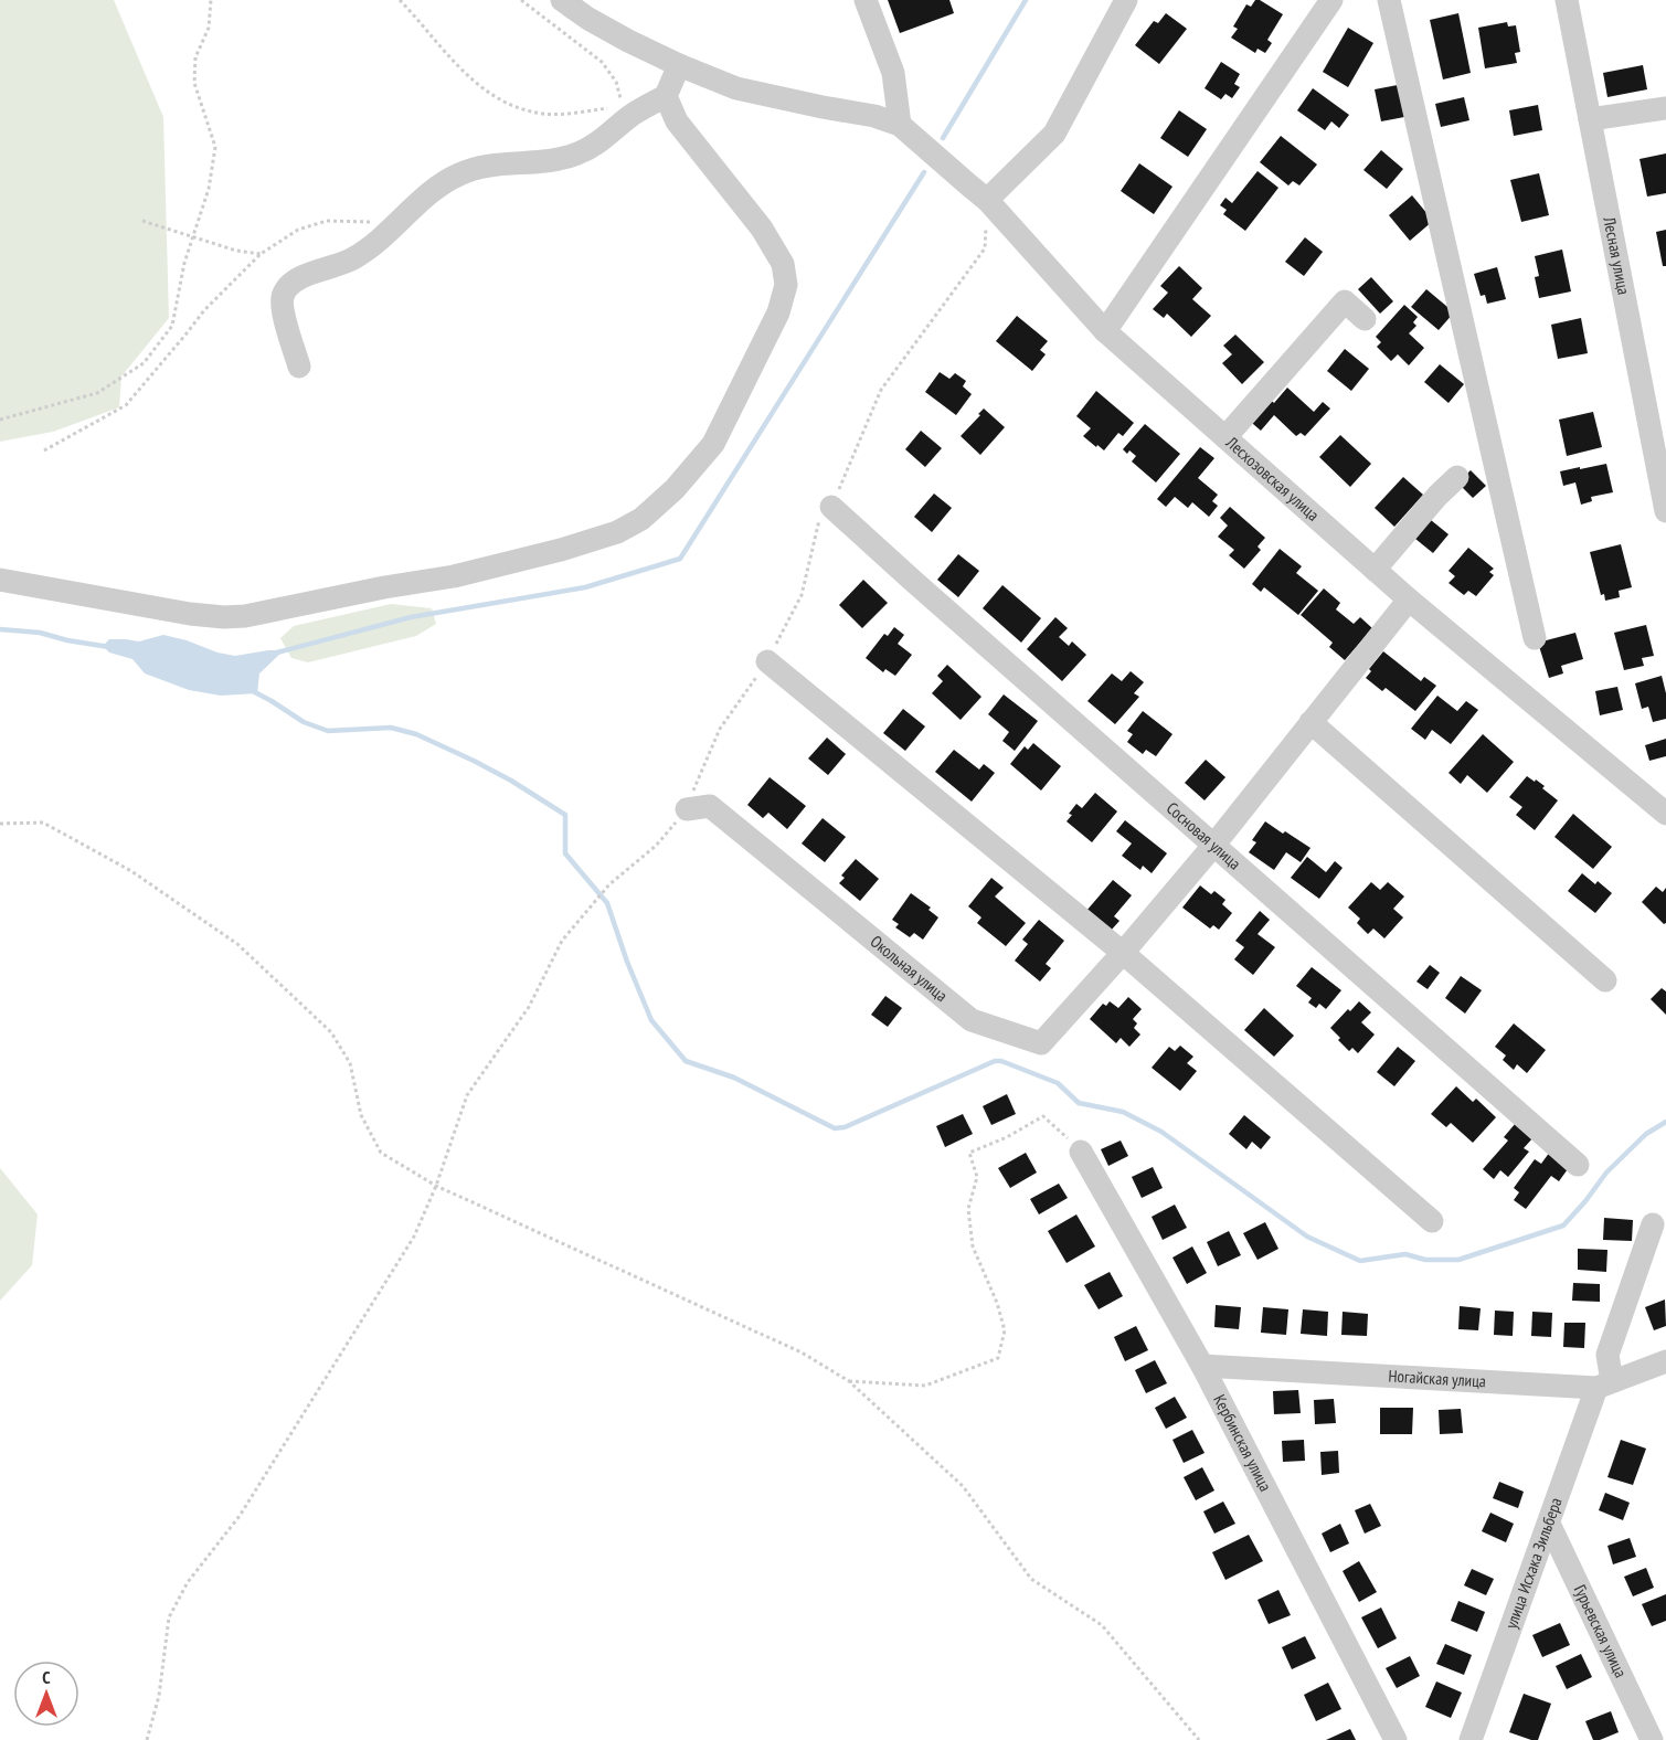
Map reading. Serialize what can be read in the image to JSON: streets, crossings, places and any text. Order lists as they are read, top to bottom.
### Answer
{
  "streets": {
    "street": [
      "Лесная улица",
      "Лесхозовская улица",
      "Сосновая улица",
      "Окольная улица",
      "Ногайская улица",
      "Кербинская улица",
      "улица Исхака Зильбера",
      "Гурьевская улица"
    ]
  },
  "crossings": [
    ["Ногайская улица", "Кербинская улица"],
    ["Ногайская улица", "улица Исхака Зильбера"],
    ["улица Исхака Зильбера", "Гурьевская улица"]
  ],
  "north": "top"
}
